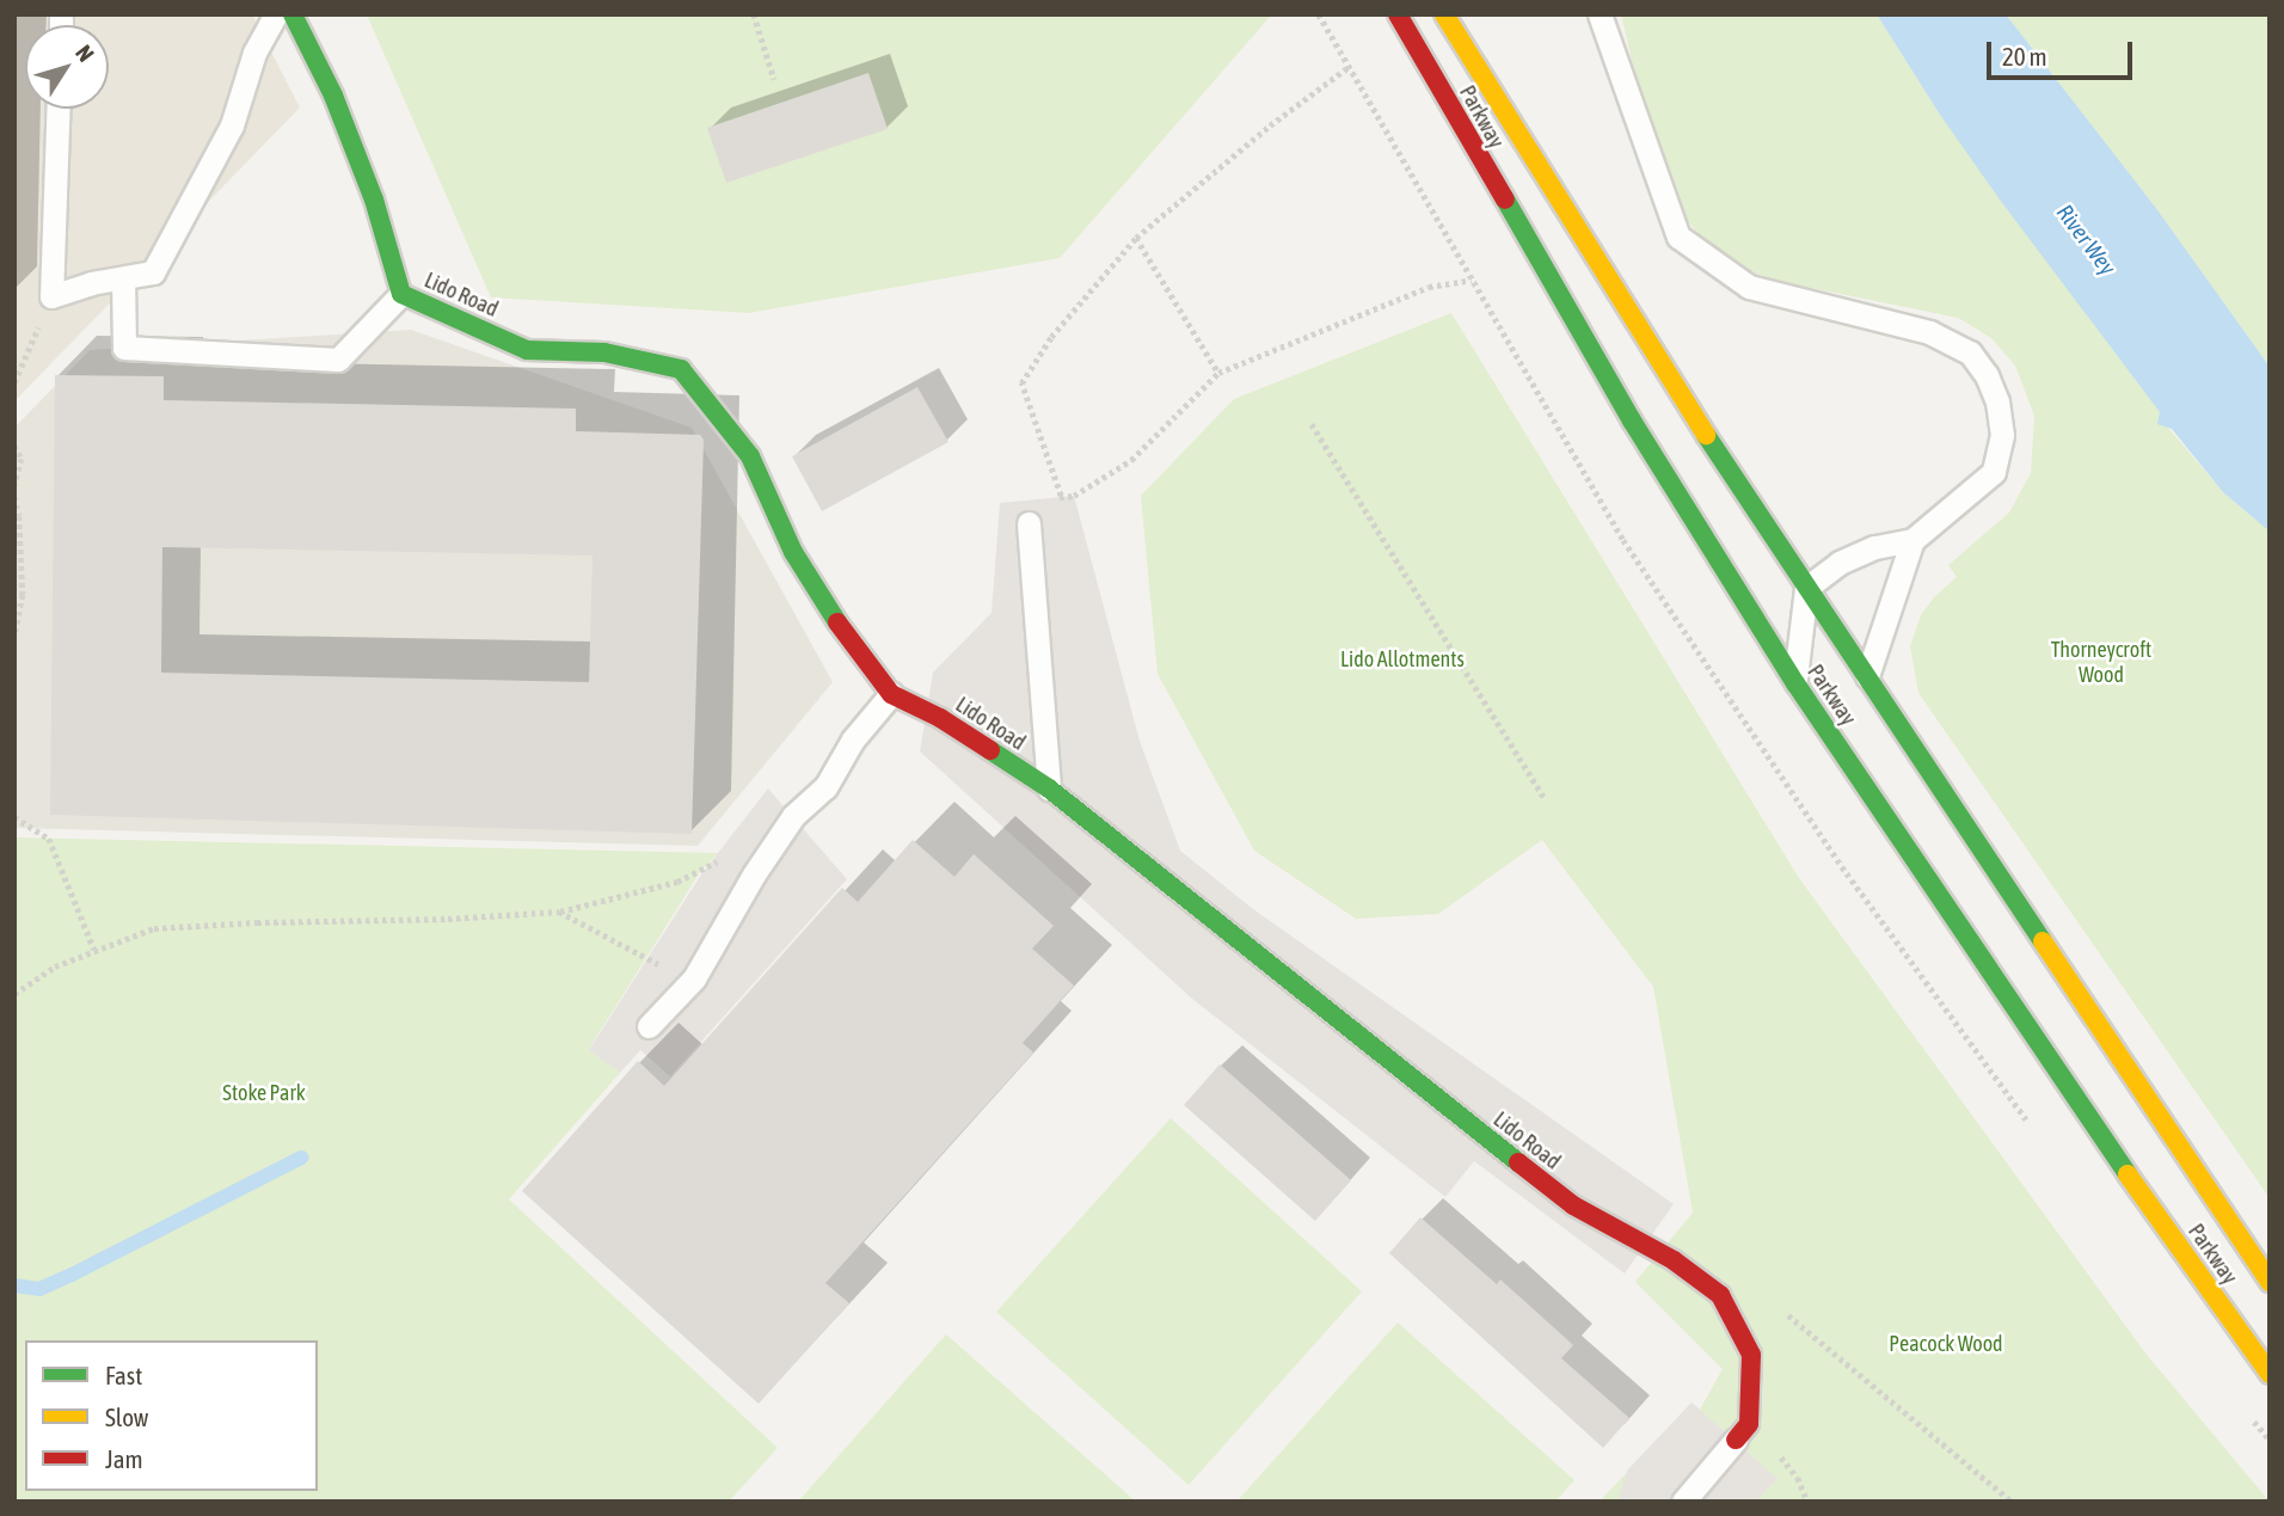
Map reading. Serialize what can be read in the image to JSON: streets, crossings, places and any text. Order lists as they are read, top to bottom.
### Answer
{
  "streets": {
    "main road": ["Parkway", "Lido Road"]
  },
  "water": ["River Wey"],
  "parks": [
    "Thorneycroft Wood",
    "Lido Allotments",
    "Stoke Park",
    "Peacock Wood"
  ],
  "legend": ["Fast", "Slow", "Jam"],
  "scale_bar": "20 m",
  "north": "top right"
}
